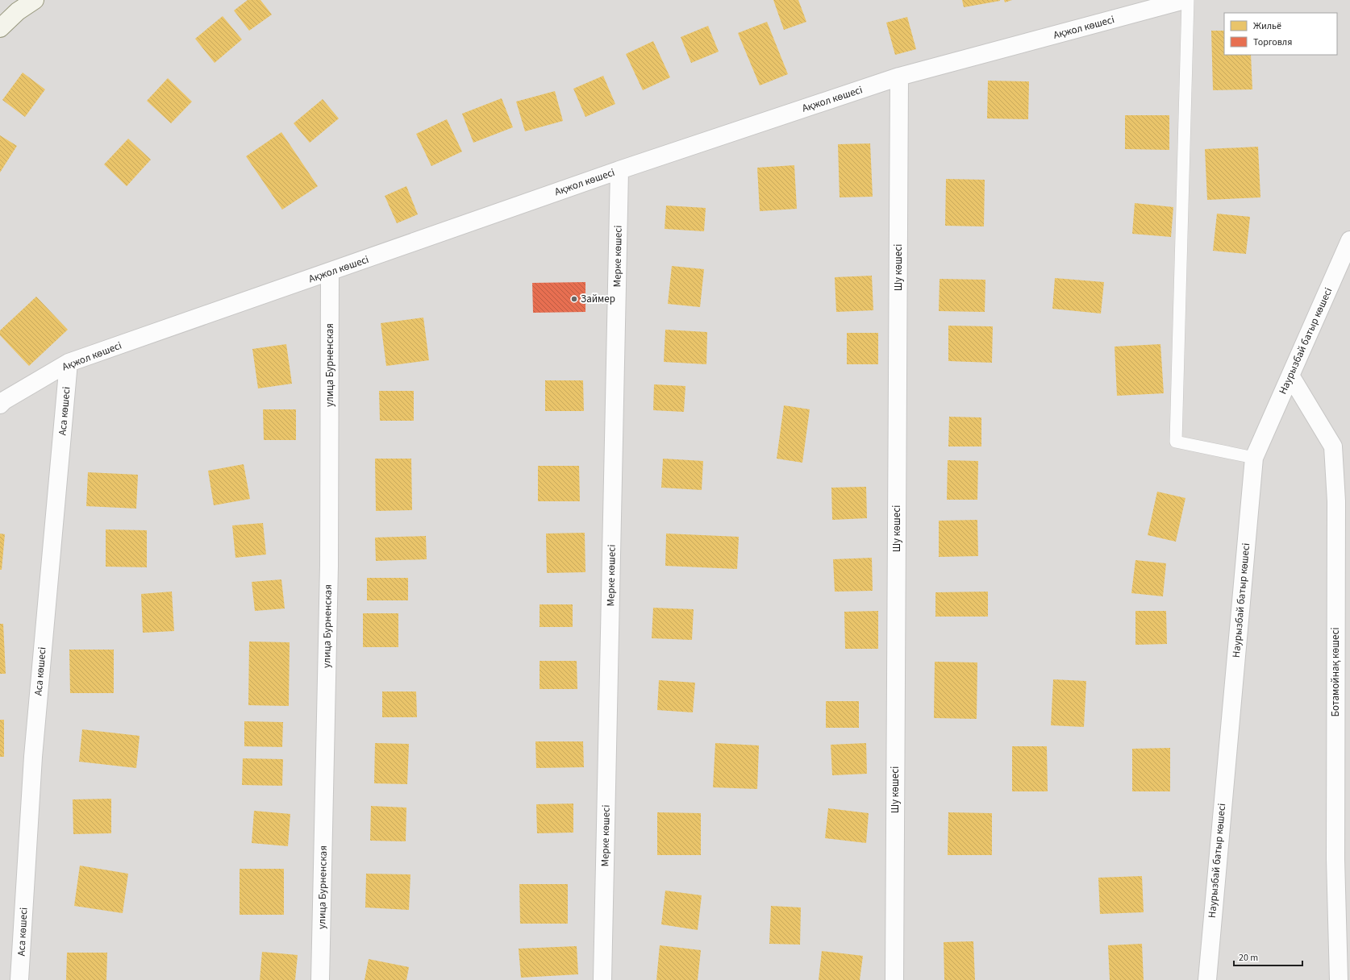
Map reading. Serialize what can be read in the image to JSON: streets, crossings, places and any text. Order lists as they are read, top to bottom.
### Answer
{
  "streets": {
    "street": [
      "Ақжол көшесі",
      "Мерке көшесі",
      "Шу көшесі",
      "Наурызбай батыр көшесі",
      "улица Бурненская",
      "Аса көшесі",
      "Ботамойнақ көшесі"
    ]
  },
  "crossings": [
    ["Ақжол көшесі", "Мерке көшесі"],
    ["Ақжол көшесі", "Шу көшесі"],
    ["Ақжол көшесі", "улица Бурненская"],
    ["Ақжол көшесі", "Аса көшесі"],
    ["Наурызбай батыр көшесі", "Ботамойнақ көшесі"]
  ],
  "places": ["Займер"],
  "legend": ["Жильё", "Торговля"],
  "scale_bar": "20 m"
}
